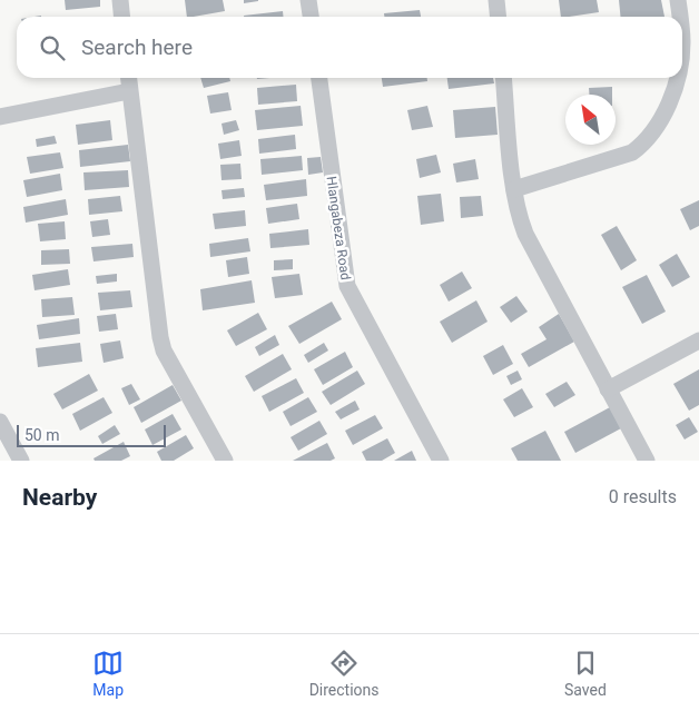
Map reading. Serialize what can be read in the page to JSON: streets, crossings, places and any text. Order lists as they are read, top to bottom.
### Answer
{
  "streets": {
    "street": ["Hlangabeza Road"]
  },
  "scale_bar": "50 m",
  "north": "top left",
  "page": {
    "search": "Search here",
    "scale": "50 m",
    "heading": ["Nearby", "0 results"],
    "nav": ["Map", "Directions", "Saved"]
  }
}
